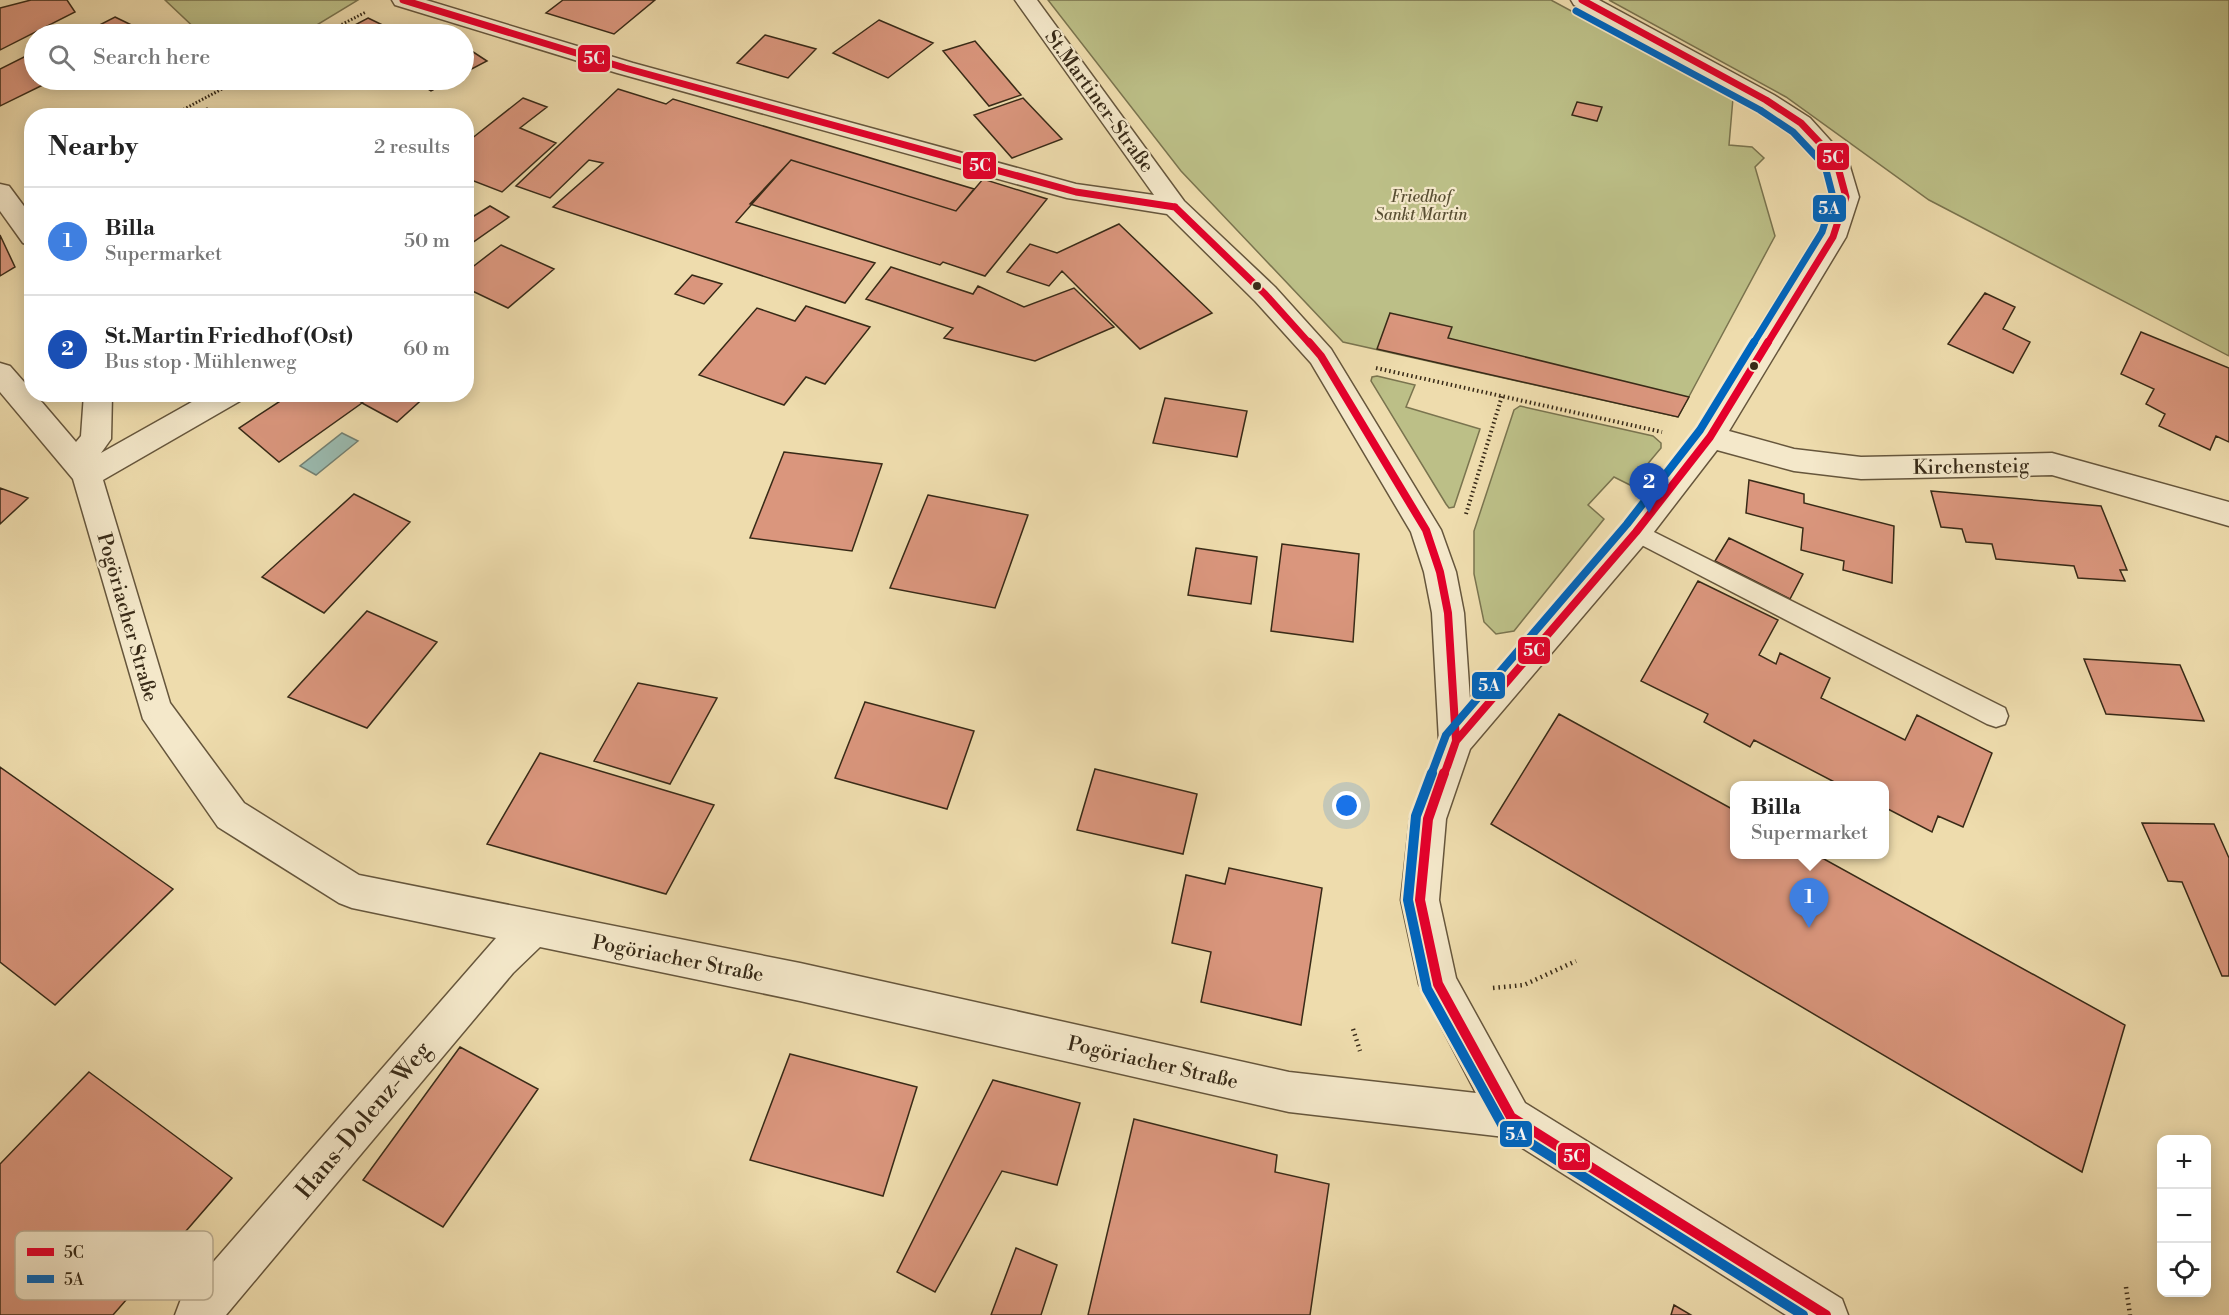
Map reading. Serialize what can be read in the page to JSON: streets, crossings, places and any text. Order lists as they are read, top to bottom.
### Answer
{
  "streets": {
    "street": [
      "St.Martiner-Straße",
      "Kirchensteig",
      "Pogöriacher Straße",
      "Hans-Dolenz-Weg"
    ]
  },
  "crossings": [
    ["St.Martiner-Straße", "Pogöriacher Straße"],
    ["Pogöriacher Straße", "Hans-Dolenz-Weg"]
  ],
  "parks": ["Friedhof Sankt Martin"],
  "lines": ["transit line 5C", "transit line 5A"],
  "legend": ["5C", "5A"],
  "page": {
    "search": "Search here",
    "heading": ["Nearby", "2 results"],
    "list": [
      {
        "mark": "1",
        "name": "Billa",
        "note": "Supermarket",
        "value": "50 m"
      },
      {
        "mark": "2",
        "name": "St.Martin Friedhof (Ost)",
        "note": "Bus stop · Mühlenweg",
        "value": "60 m"
      }
    ],
    "pins": ["2", "1"],
    "popup": ["Billa", "Supermarket"],
    "map_buttons": ["+", "−"]
  }
}
